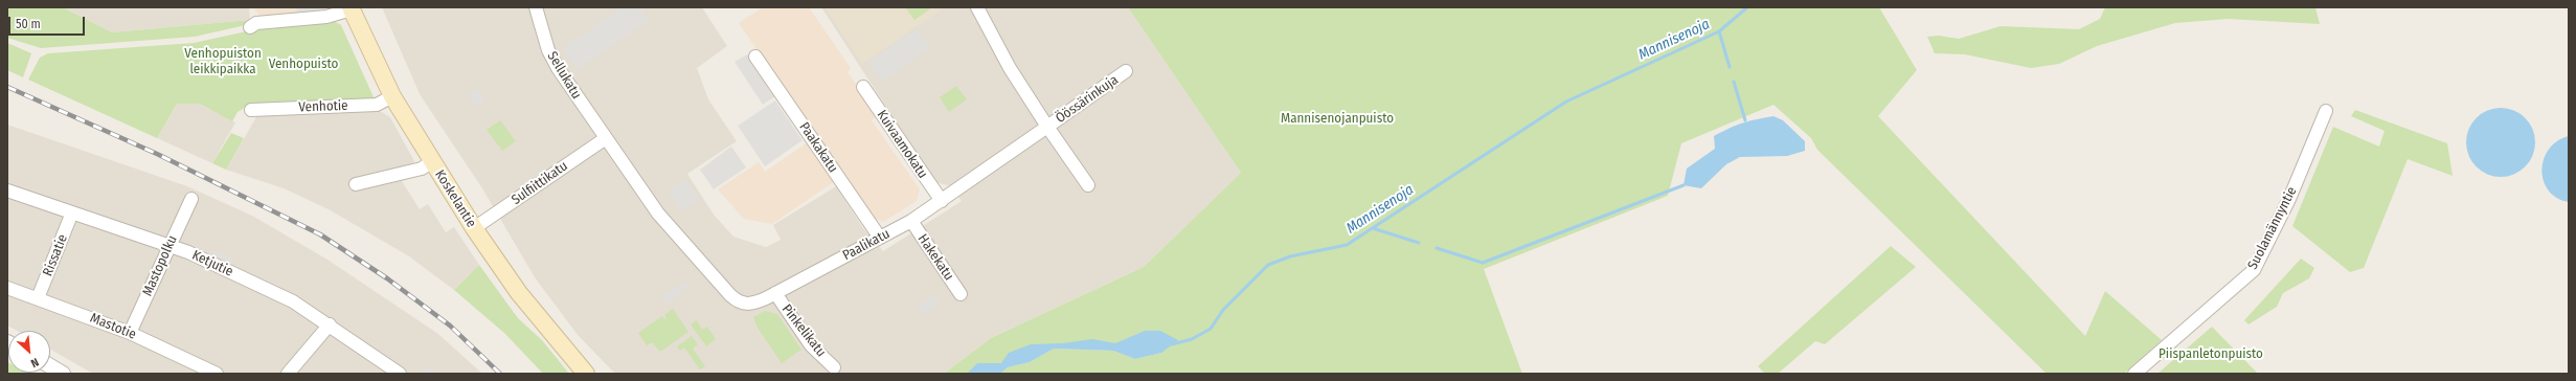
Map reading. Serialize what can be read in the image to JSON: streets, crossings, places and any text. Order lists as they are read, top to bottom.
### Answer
{
  "streets": {
    "main road": ["Koskelantie"],
    "street": [
      "Sellukatu",
      "Öössärinkuja",
      "Venhotie",
      "Kuivaamokatu",
      "Paakakatu",
      "Sulfiittikatu",
      "Suolamännyntie",
      "Paalikatu",
      "Rissatie",
      "Hakekatu",
      "Ketjutie",
      "Mastopolku",
      "Mastotie",
      "Pinkelikatu"
    ]
  },
  "crossings": [
    ["Sellukatu", "Sulfiittikatu"],
    ["Sellukatu", "Paalikatu"],
    ["Öössärinkuja", "Paalikatu"],
    ["Venhotie", "Koskelantie"],
    ["Kuivaamokatu", "Paalikatu"],
    ["Paakakatu", "Paalikatu"],
    ["Sulfiittikatu", "Koskelantie"],
    ["Sulfiittikatu", "Paalikatu"],
    ["Paalikatu", "Hakekatu"],
    ["Paalikatu", "Pinkelikatu"],
    ["Rissatie", "Ketjutie"],
    ["Rissatie", "Mastotie"],
    ["Ketjutie", "Mastopolku"],
    ["Mastopolku", "Mastotie"]
  ],
  "water": ["Mannisenoja"],
  "parks": [
    "Venhopuiston leikkipaikka",
    "Venhopuisto",
    "Mannisenojanpuisto",
    "Piispanletonpuisto"
  ],
  "scale_bar": "50 m",
  "north": "bottom right"
}
